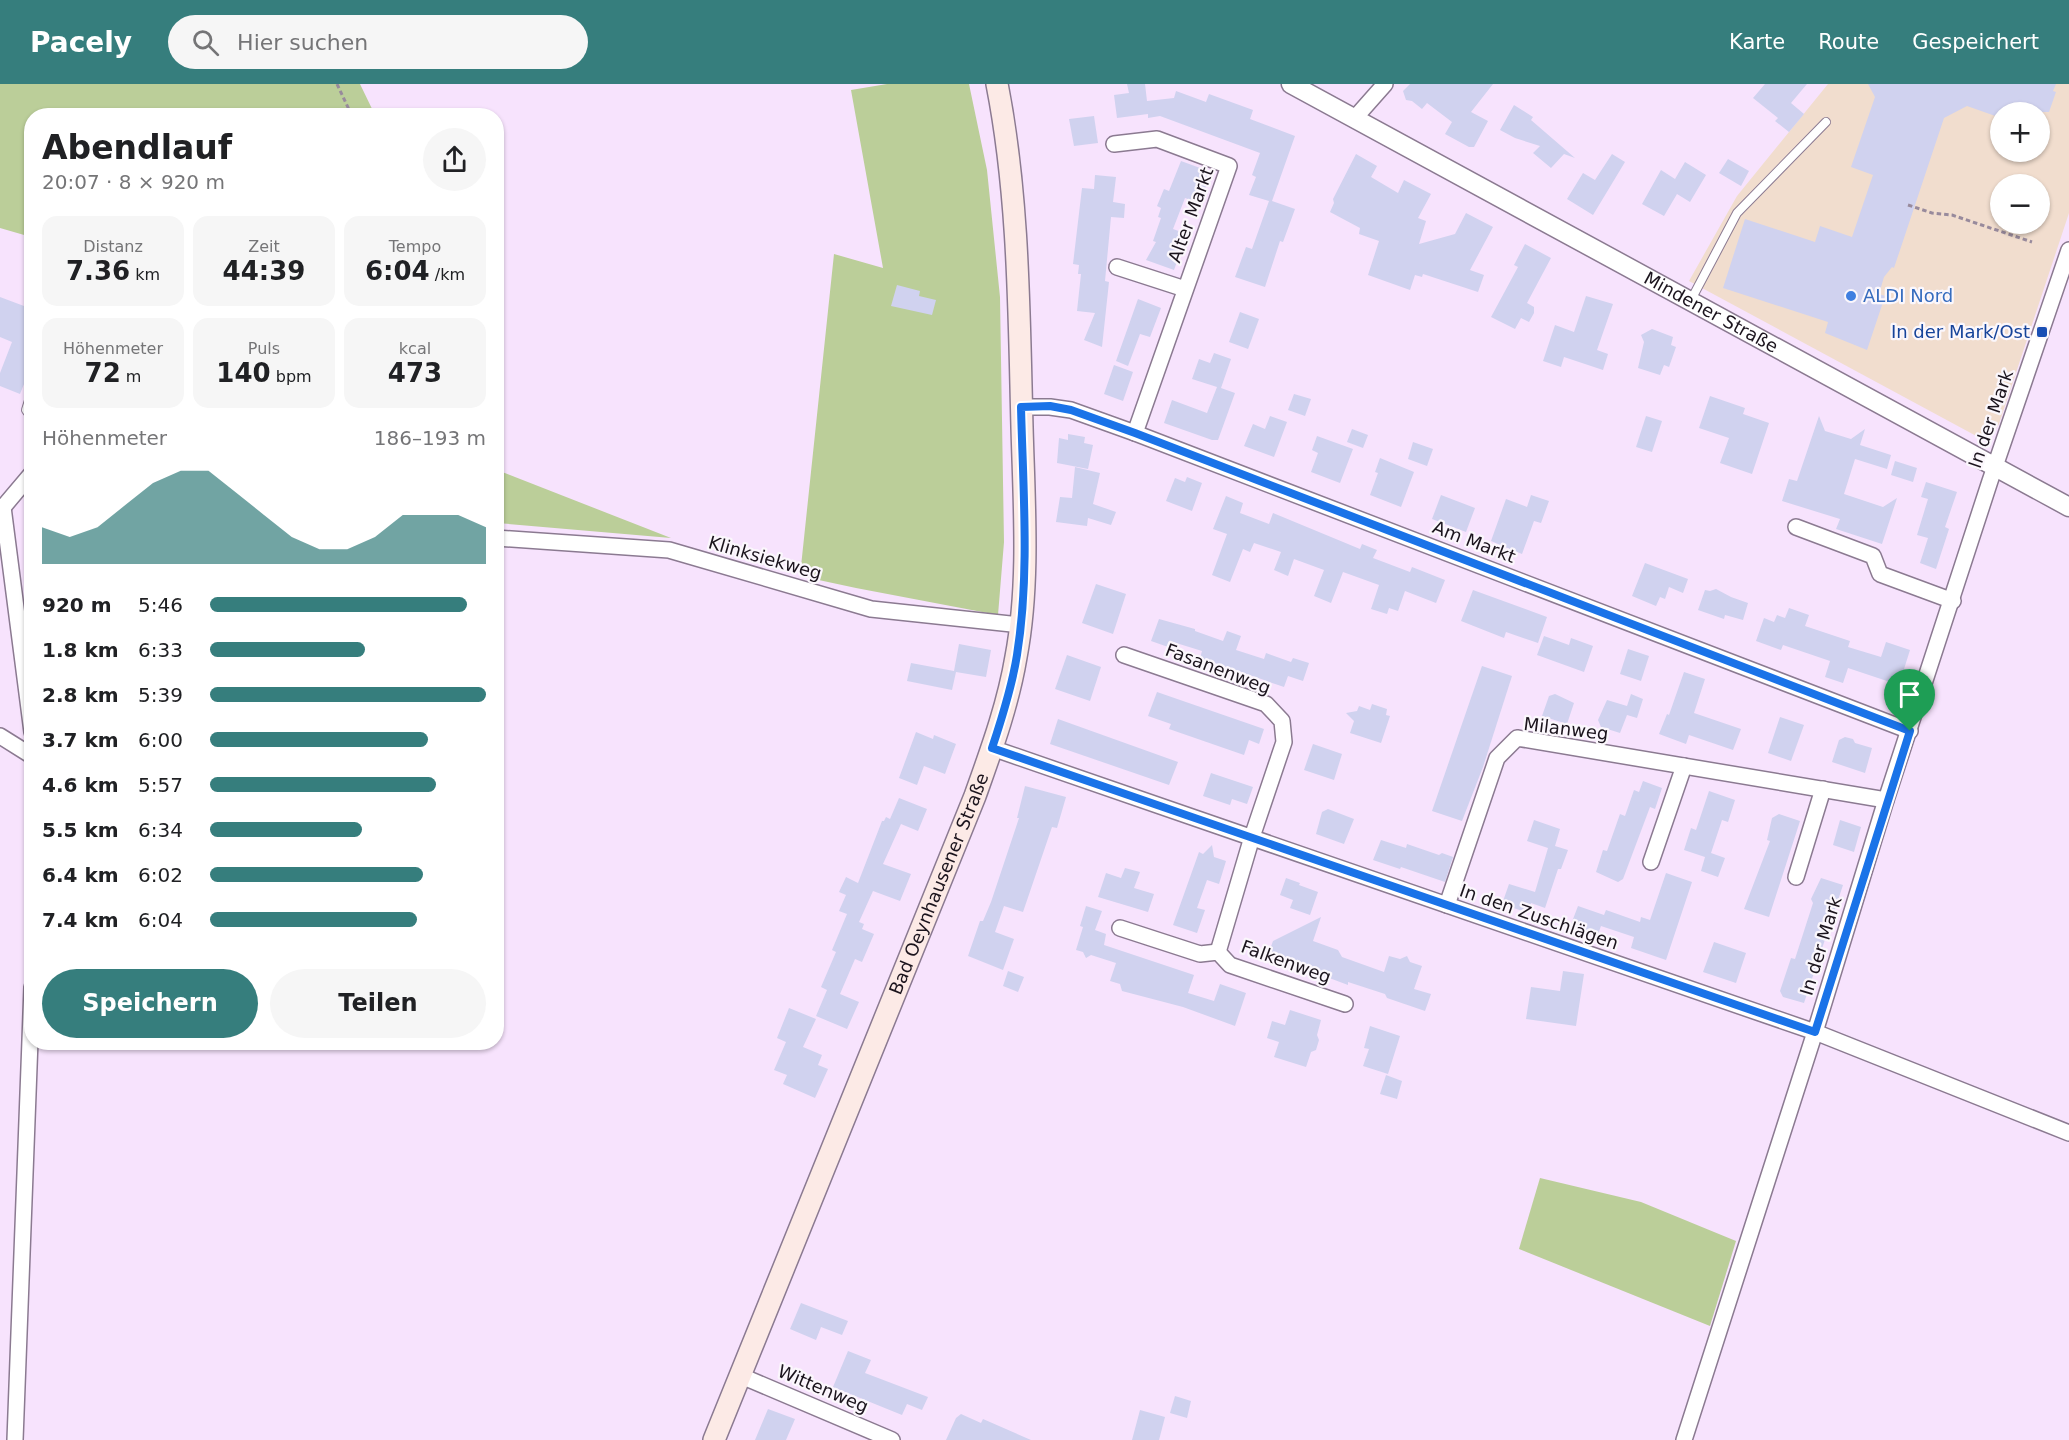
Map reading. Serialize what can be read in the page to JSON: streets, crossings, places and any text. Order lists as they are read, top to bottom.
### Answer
{
  "streets": {
    "main road": ["Bad Oeynhausener Straße"],
    "street": [
      "Alter Markt",
      "Mindener Straße",
      "In der Mark",
      "Am Markt",
      "Klinksiekweg",
      "Fasanenweg",
      "Milanweg",
      "In den Zuschlägen",
      "Falkenweg",
      "Wittenweg"
    ]
  },
  "crossings": [
    ["Alter Markt", "Am Markt"],
    ["Mindener Straße", "In der Mark"],
    ["In der Mark", "Am Markt"],
    ["In der Mark", "Milanweg"],
    ["In der Mark", "In den Zuschlägen"],
    ["Am Markt", "Bad Oeynhausener Straße"],
    ["Klinksiekweg", "Bad Oeynhausener Straße"],
    ["Fasanenweg", "In den Zuschlägen"],
    ["Fasanenweg", "Falkenweg"],
    ["Milanweg", "In den Zuschlägen"],
    ["Bad Oeynhausener Straße", "In den Zuschlägen"],
    ["Bad Oeynhausener Straße", "Wittenweg"],
    ["In den Zuschlägen", "Falkenweg"]
  ],
  "places": {
    "other": ["ALDI Nord"],
    "transit": ["In der Mark/Ost"]
  },
  "page": {
    "header": "Pacely",
    "search": "Hier suchen",
    "nav": ["Karte", "Route", "Gespeichert"],
    "map_buttons": ["+", "−"],
    "heading": ["Abendlauf", "20:07 · 8 × 920 m"],
    "stats": [
      ["Distanz", "7.36 km"],
      ["Zeit", "44:39"],
      ["Tempo", "6:04 /km"],
      ["Höhenmeter", "72 m"],
      ["Puls", "140 bpm"],
      ["kcal", "473"]
    ],
    "chart": ["Höhenmeter", "186–193 m"],
    "list": [
      {
        "name": "920 m",
        "note": "5:46"
      },
      {
        "name": "1.8 km",
        "note": "6:33"
      },
      {
        "name": "2.8 km",
        "note": "5:39"
      },
      {
        "name": "3.7 km",
        "note": "6:00"
      },
      {
        "name": "4.6 km",
        "note": "5:57"
      },
      {
        "name": "5.5 km",
        "note": "6:34"
      },
      {
        "name": "6.4 km",
        "note": "6:02"
      },
      {
        "name": "7.4 km",
        "note": "6:04"
      }
    ],
    "buttons": ["Speichern", "Teilen"]
  }
}
